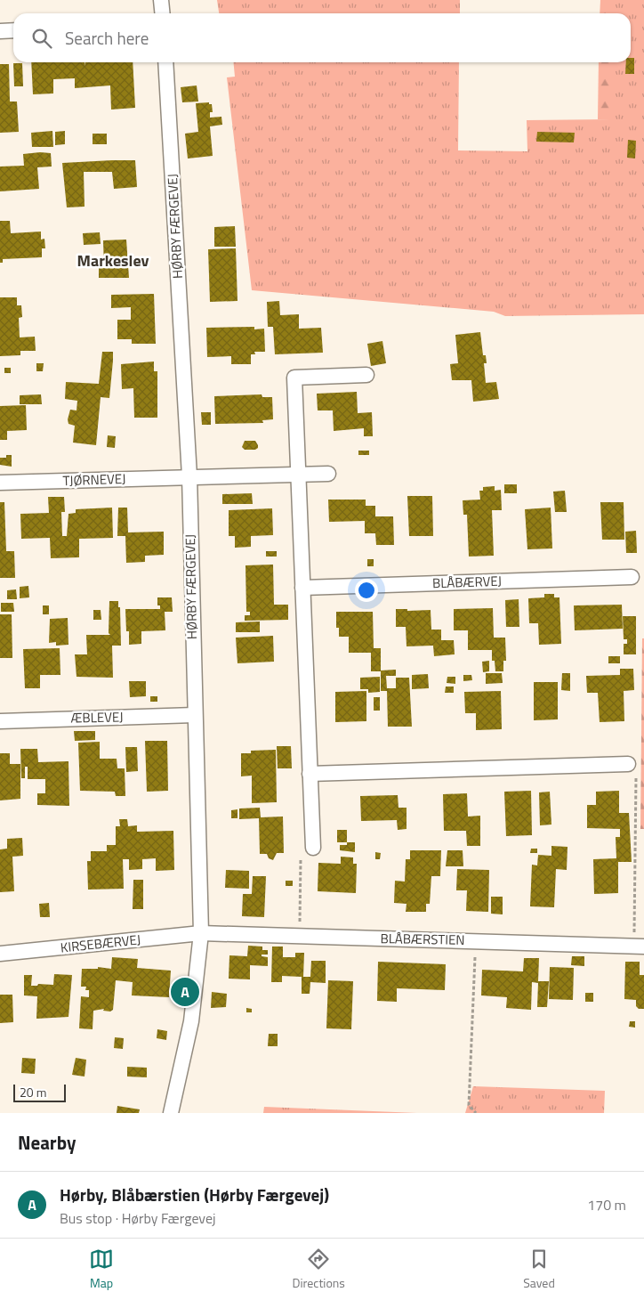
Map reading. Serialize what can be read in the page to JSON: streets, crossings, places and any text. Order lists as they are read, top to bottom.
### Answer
{
  "streets": {
    "street": [
      "HØRBY FÆRGEVEJ",
      "TJØRNEVEJ",
      "BLÅBÆRVEJ",
      "ÆBLEVEJ",
      "BLÅBÆRSTIEN",
      "KIRSEBÆRVEJ"
    ]
  },
  "crossings": [
    ["HØRBY FÆRGEVEJ", "TJØRNEVEJ"],
    ["HØRBY FÆRGEVEJ", "ÆBLEVEJ"],
    ["HØRBY FÆRGEVEJ", "BLÅBÆRSTIEN"],
    ["HØRBY FÆRGEVEJ", "KIRSEBÆRVEJ"],
    ["BLÅBÆRSTIEN", "KIRSEBÆRVEJ"]
  ],
  "districts": ["Markeslev"],
  "scale_bar": "20 m",
  "page": {
    "search": "Search here",
    "pins": "A",
    "scale": "20 m",
    "heading": "Nearby",
    "list": [
      {
        "mark": "A",
        "name": "Hørby, Blåbærstien (Hørby Færgevej)",
        "note": "Bus stop · Hørby Færgevej",
        "value": "170 m"
      }
    ],
    "nav": ["Map", "Directions", "Saved"]
  }
}
